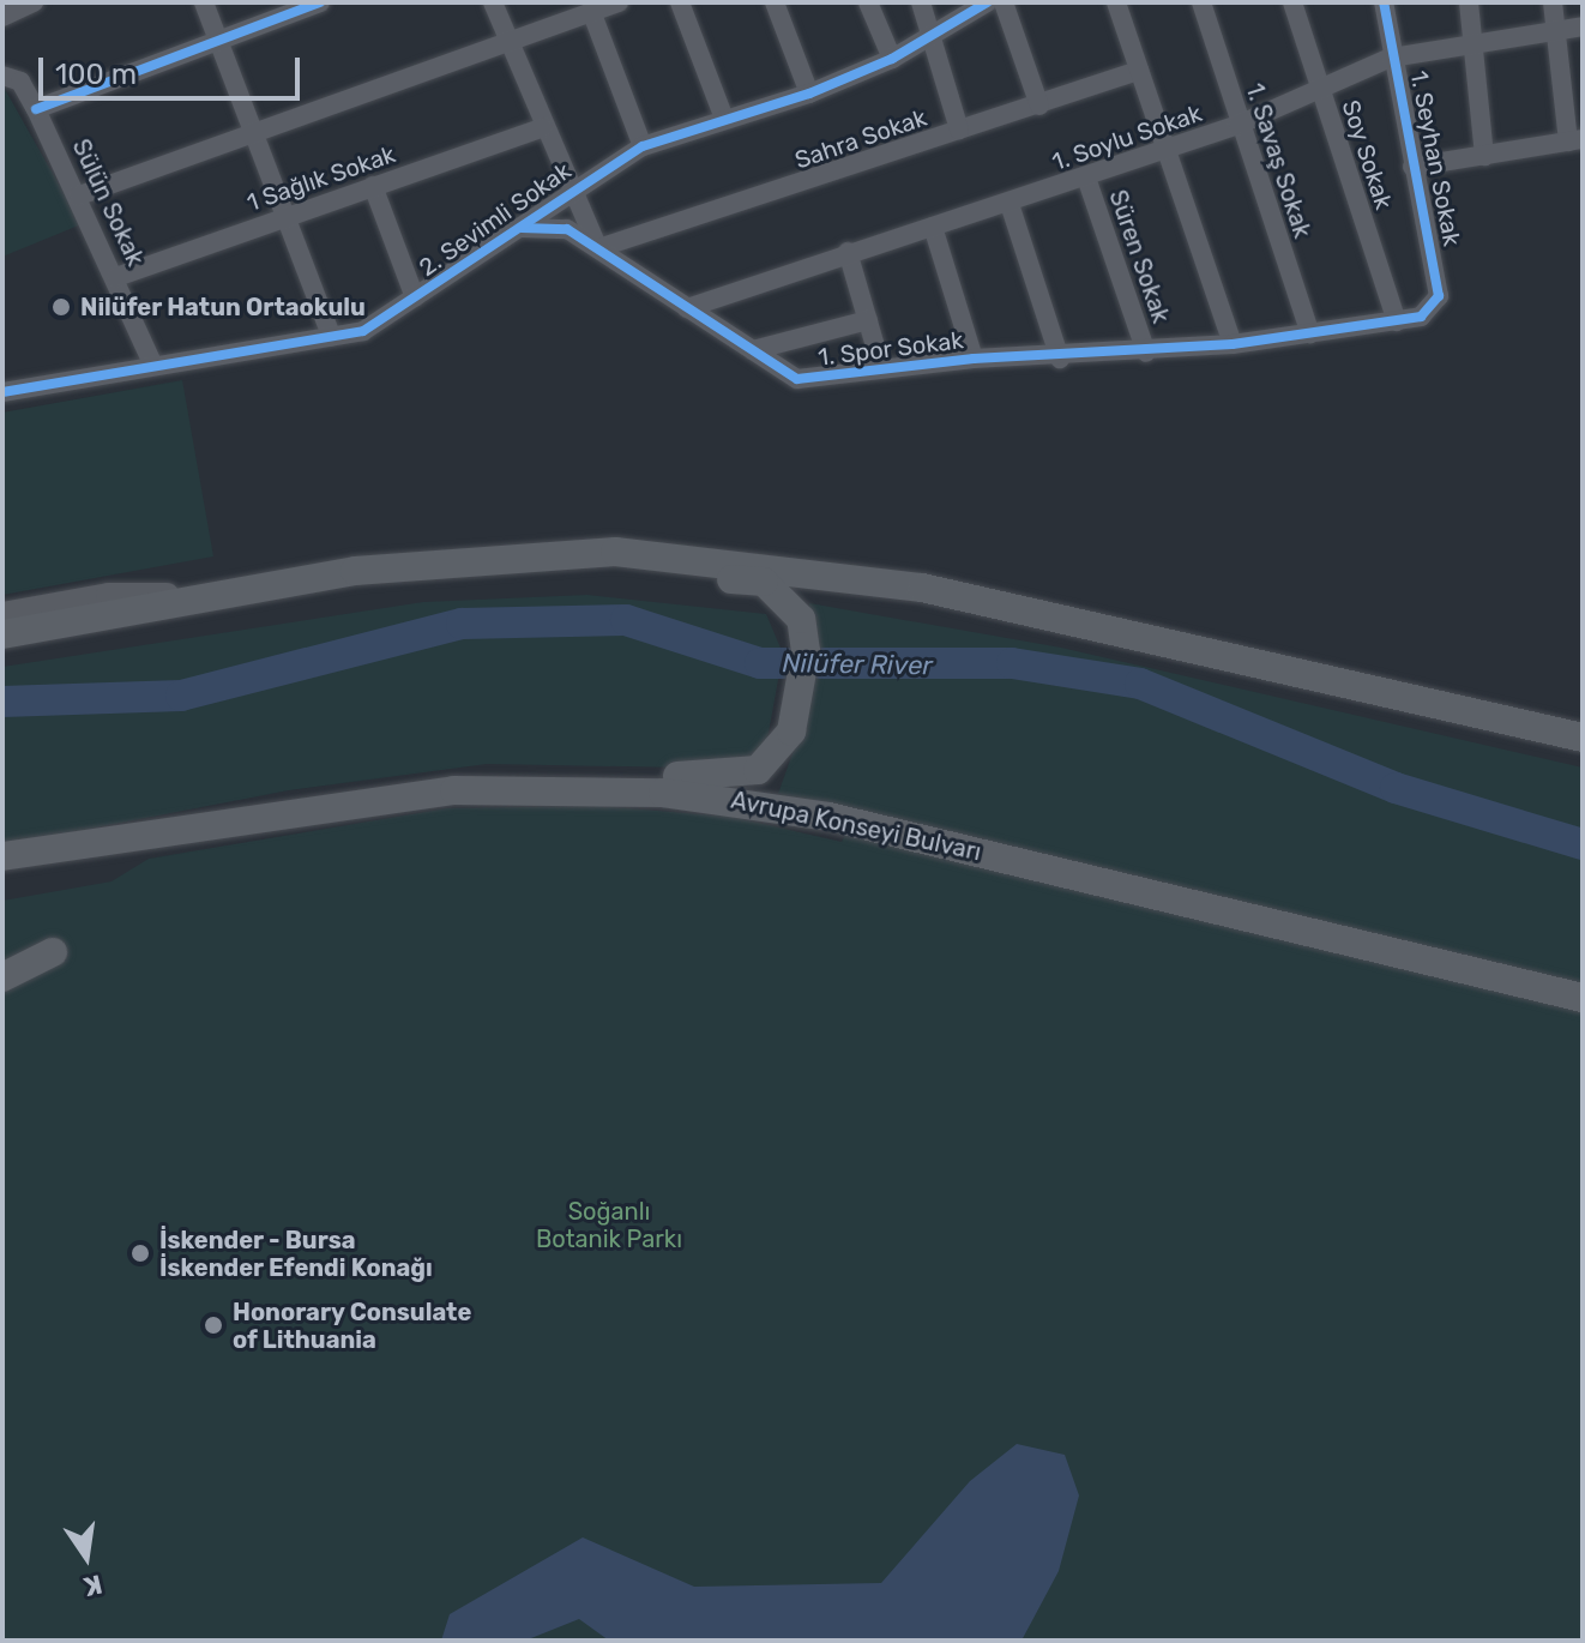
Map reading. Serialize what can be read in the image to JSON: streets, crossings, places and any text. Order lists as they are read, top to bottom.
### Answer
{
  "streets": {
    "main road": ["Avrupa Konseyi Bulvarı"],
    "street": [
      "1. Soylu Sokak",
      "Sahra Sokak",
      "Soy Sokak",
      "1. Seyhan Sokak",
      "1. Savaş Sokak",
      "1 Sağlık Sokak",
      "Sülün Sokak",
      "2. Sevimli Sokak",
      "Süren Sokak",
      "1. Spor Sokak"
    ]
  },
  "crossings": [
    ["1. Soylu Sokak", "Soy Sokak"],
    ["1. Soylu Sokak", "1. Seyhan Sokak"],
    ["1. Soylu Sokak", "1. Savaş Sokak"],
    ["1. Soylu Sokak", "Süren Sokak"],
    ["1. Soylu Sokak", "1. Spor Sokak"],
    ["Sahra Sokak", "1. Spor Sokak"],
    ["Soy Sokak", "1. Spor Sokak"],
    ["1. Seyhan Sokak", "1. Spor Sokak"],
    ["1. Savaş Sokak", "1. Spor Sokak"],
    ["1 Sağlık Sokak", "Sülün Sokak"],
    ["Sülün Sokak", "2. Sevimli Sokak"],
    ["2. Sevimli Sokak", "1. Spor Sokak"],
    ["Süren Sokak", "1. Spor Sokak"]
  ],
  "water": ["Nilüfer River"],
  "parks": ["Soğanlı Botanik Parkı"],
  "places": ["Nilüfer Hatun Ortaokulu", "İskender - Bursa İskender Efendi Konağı", "Honorary Consulate of Lithuania"],
  "scale_bar": "100 m",
  "north": "bottom"
}
